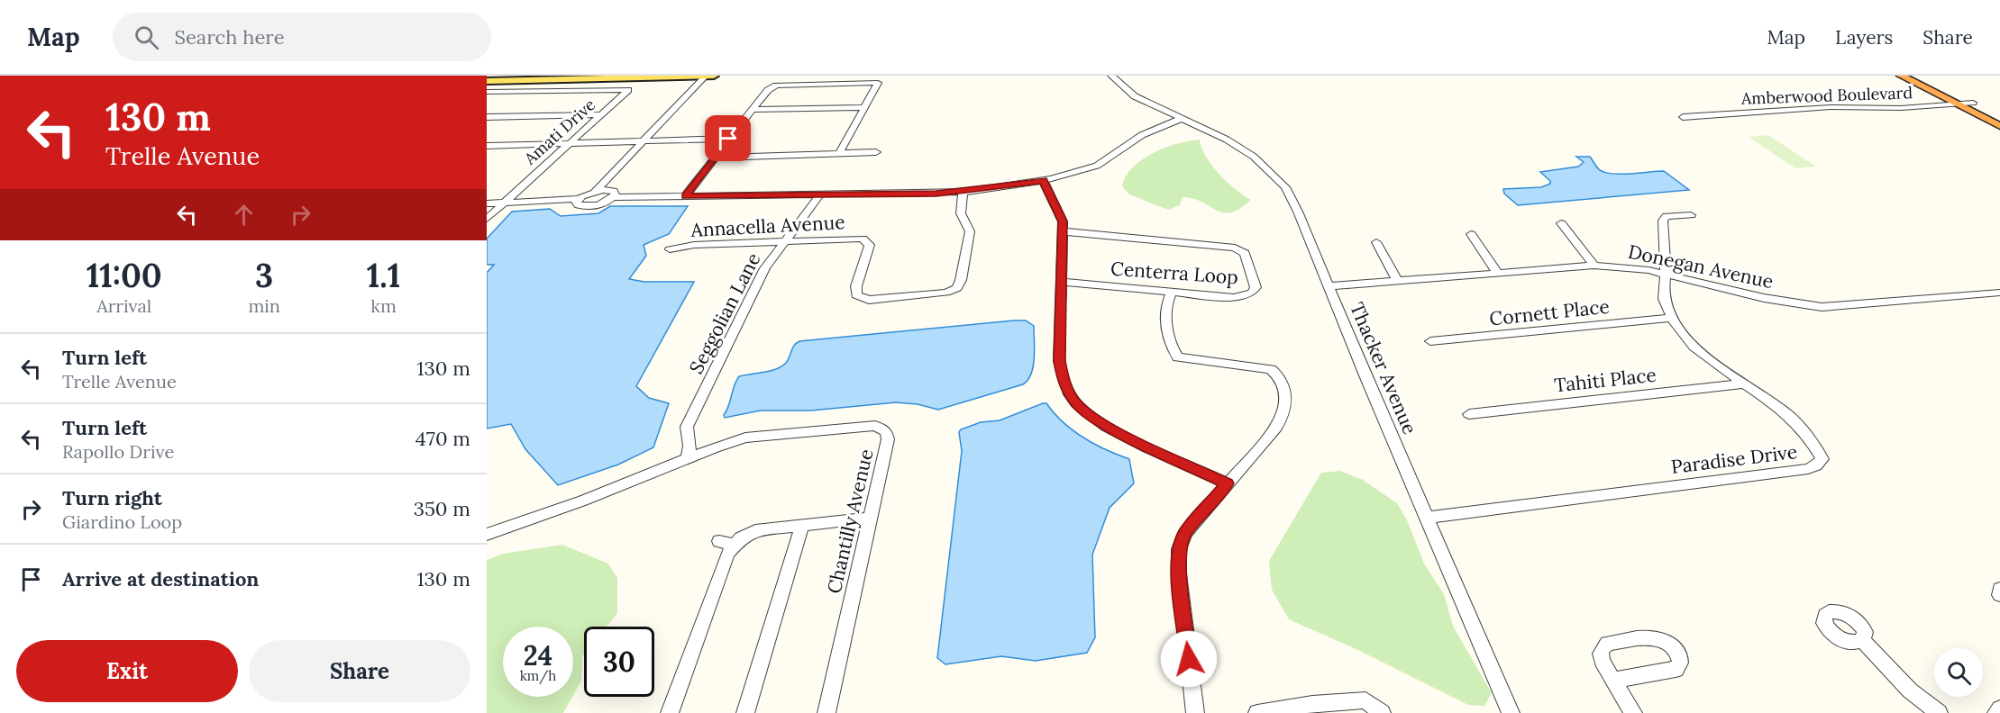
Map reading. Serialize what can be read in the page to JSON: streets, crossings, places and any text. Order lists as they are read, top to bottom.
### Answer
{
  "streets": {
    "street": [
      "Amberwood Boulevard",
      "Amati Drive",
      "Annacella Avenue",
      "Donegan Avenue",
      "Centerra Loop",
      "Cornett Place",
      "Seggolian Lane",
      "Thacker Avenue",
      "Tahiti Place",
      "Paradise Drive",
      "Chantilly Avenue"
    ]
  },
  "crossings": [
    ["Annacella Avenue", "Seggolian Lane"],
    ["Donegan Avenue", "Thacker Avenue"],
    ["Donegan Avenue", "Paradise Drive"],
    ["Cornett Place", "Paradise Drive"],
    ["Seggolian Lane", "Chantilly Avenue"],
    ["Thacker Avenue", "Paradise Drive"],
    ["Tahiti Place", "Paradise Drive"]
  ],
  "page": {
    "header": "Map",
    "search": "Search here",
    "nav": ["Map", "Layers", "Share"],
    "turn": ["130 m", "Trelle Avenue"],
    "eta": [
      "11:00",
      "Arrival",
      "3",
      "min",
      "1.1",
      "km"
    ],
    "list": [
      {
        "name": "Turn left",
        "note": "Trelle Avenue",
        "value": "130 m"
      },
      {
        "name": "Turn left",
        "note": "Rapollo Drive",
        "value": "470 m"
      },
      {
        "name": "Turn right",
        "note": "Giardino Loop",
        "value": "350 m"
      },
      {
        "name": "Arrive at destination",
        "value": "130 m"
      }
    ],
    "speed": "24 km/h",
    "limit": "30",
    "buttons": ["Exit", "Share"]
  }
}
